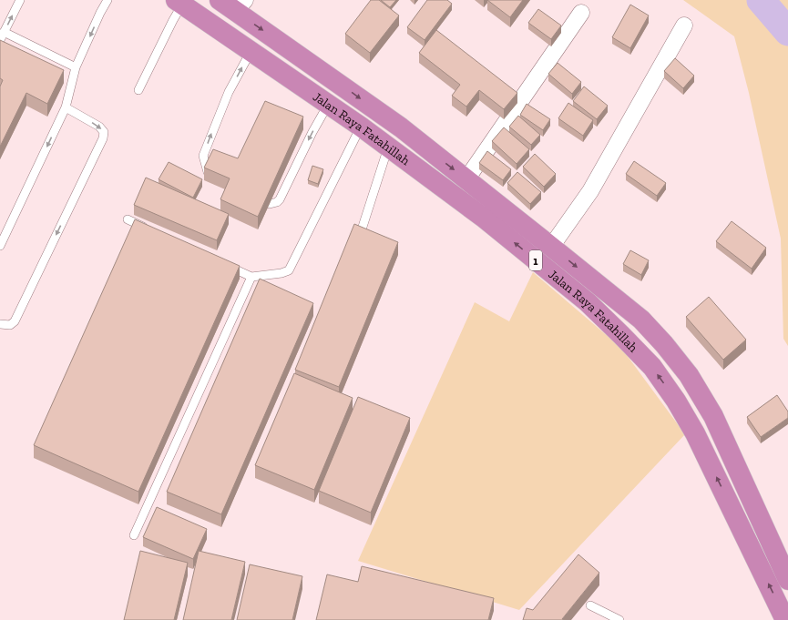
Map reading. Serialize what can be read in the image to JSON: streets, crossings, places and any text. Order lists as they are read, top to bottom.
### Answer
{
  "streets": {
    "highway": ["Jalan Raya Fatahillah", "1"]
  }
}
